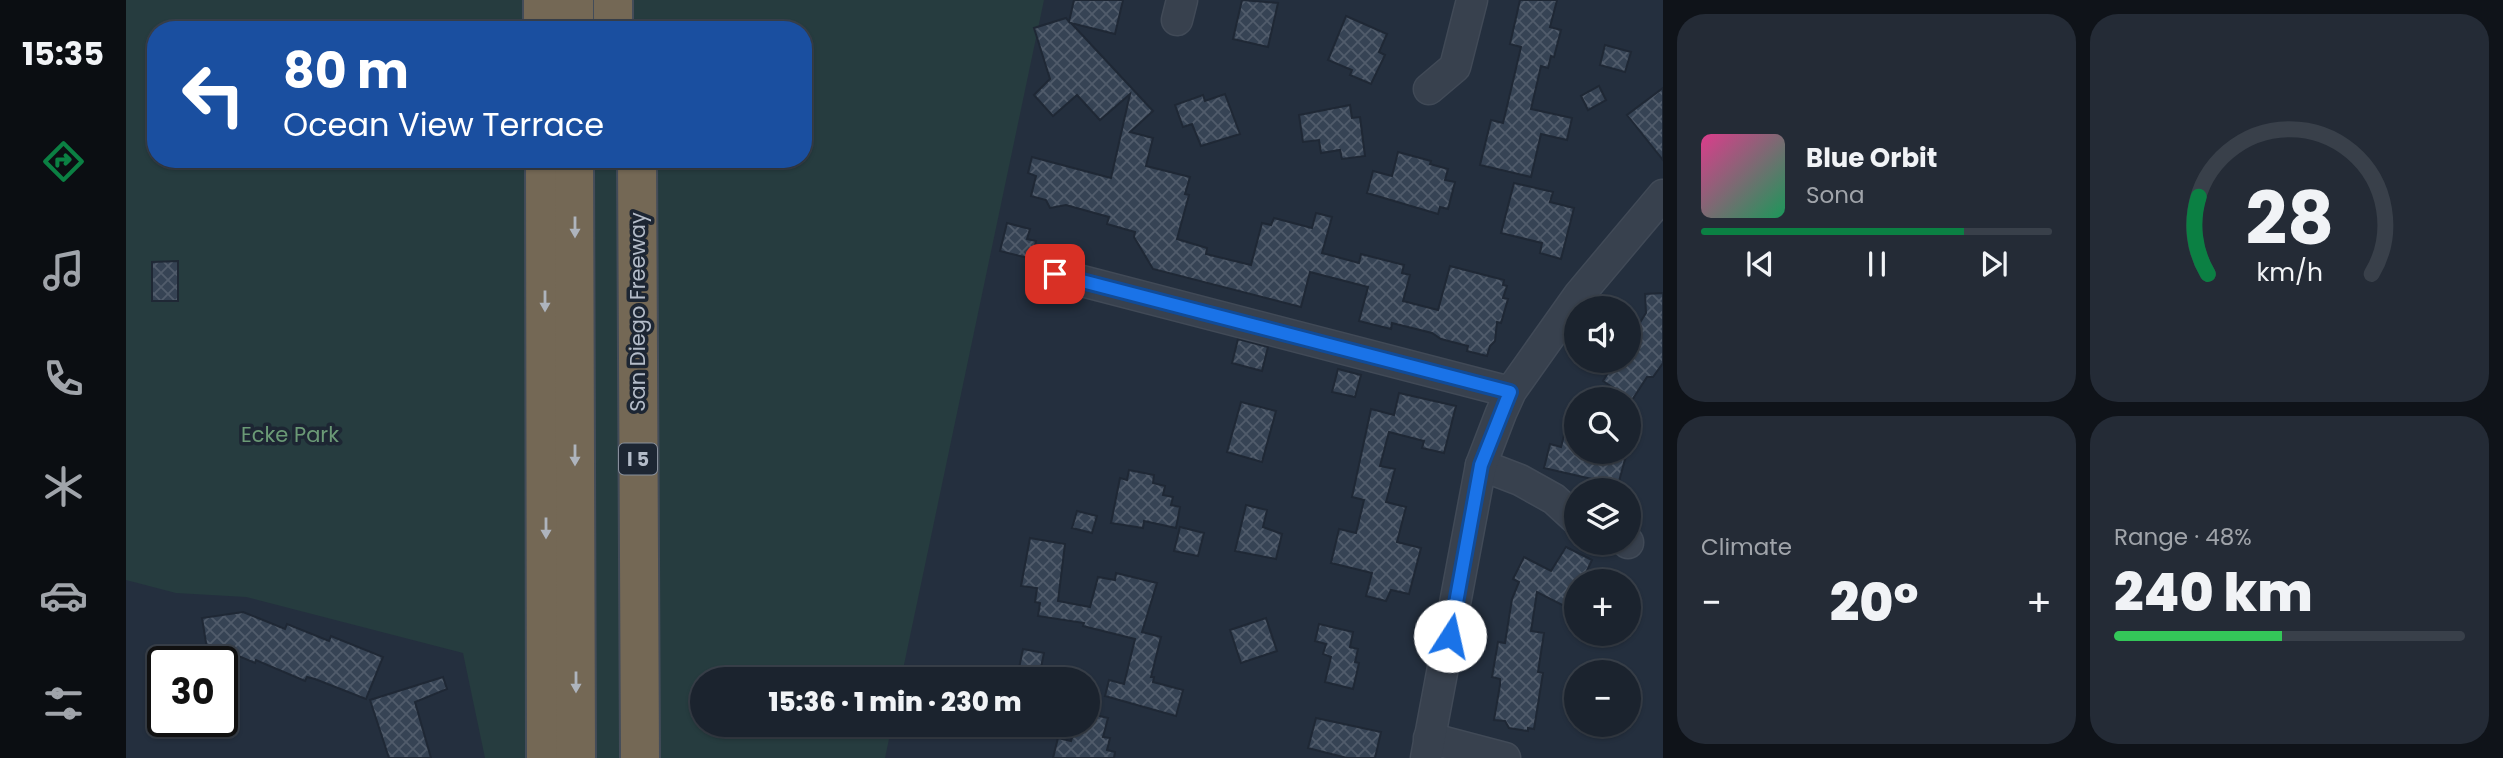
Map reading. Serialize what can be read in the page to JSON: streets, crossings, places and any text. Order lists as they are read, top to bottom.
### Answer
{
  "streets": {
    "highway": ["San Diego Freeway", "I 5"]
  },
  "parks": ["Ecke Park"],
  "page": {
    "tabs": "15:35",
    "turn": ["80 m", "Ocean View Terrace"],
    "song": ["Blue Orbit", "Sona"],
    "map_buttons": ["+", "−"],
    "tile": [
      "Climate",
      ["Range · 48%", "240 km"]
    ],
    "heat": ["−", "20°", "+"],
    "limit": "30",
    "trip": "15:36 · 1 min · 230 m",
    "gauge": ["28", "km/h"]
  }
}
